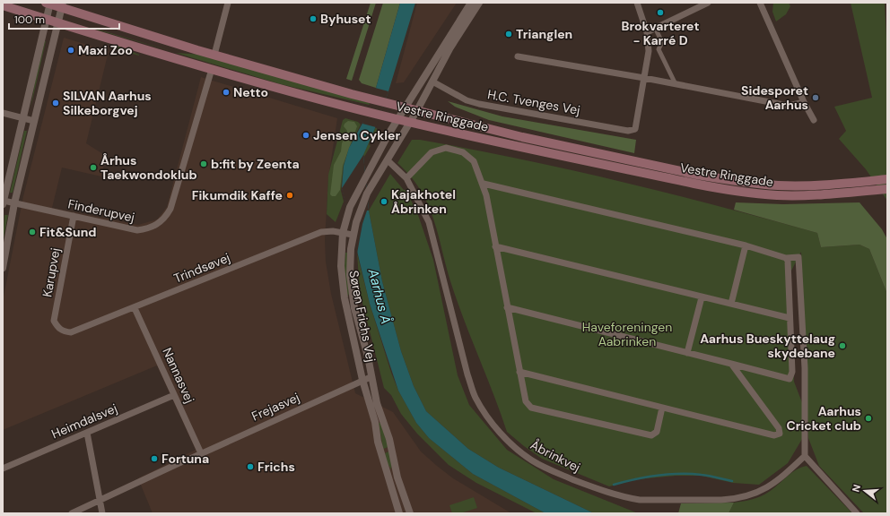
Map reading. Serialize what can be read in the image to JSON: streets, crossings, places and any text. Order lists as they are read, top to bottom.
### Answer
{
  "streets": {
    "main road": ["Vestre Ringgade"],
    "street": [
      "H.C. Tvenges Vej",
      "Finderupvej",
      "Trindsøvej",
      "Karupvej",
      "Søren Frichs Vej",
      "Nannasvej",
      "Frejasvej",
      "Heimdalsvej",
      "Åbrinkvej"
    ]
  },
  "crossings": [
    ["H.C. Tvenges Vej", "Søren Frichs Vej"],
    ["Vestre Ringgade", "Finderupvej"],
    ["Vestre Ringgade", "Søren Frichs Vej"],
    ["Finderupvej", "Karupvej"],
    ["Trindsøvej", "Karupvej"],
    ["Trindsøvej", "Søren Frichs Vej"],
    ["Trindsøvej", "Nannasvej"],
    ["Søren Frichs Vej", "Frejasvej"],
    ["Søren Frichs Vej", "Åbrinkvej"],
    ["Nannasvej", "Frejasvej"],
    ["Nannasvej", "Heimdalsvej"]
  ],
  "water": ["Aarhus Å"],
  "parks": ["Haveforeningen Aabrinken"],
  "places": [
    "Brokvarteret - Karré D",
    "Byhuset",
    "Trianglen",
    "Maxi Zoo",
    "Netto",
    "Sidesporet Aarhus",
    "SILVAN Aarhus Silkeborgvej",
    "Jensen Cykler",
    "b:fit by Zeenta",
    "Århus Taekwondoklub",
    "Fikumdik Kaffe",
    "Kajakhotel Åbrinken",
    "Fit&Sund",
    "Aarhus Bueskyttelaug skydebane",
    "Aarhus Cricket club",
    "Fortuna",
    "Frichs"
  ],
  "scale_bar": "100 m",
  "north": "left"
}
